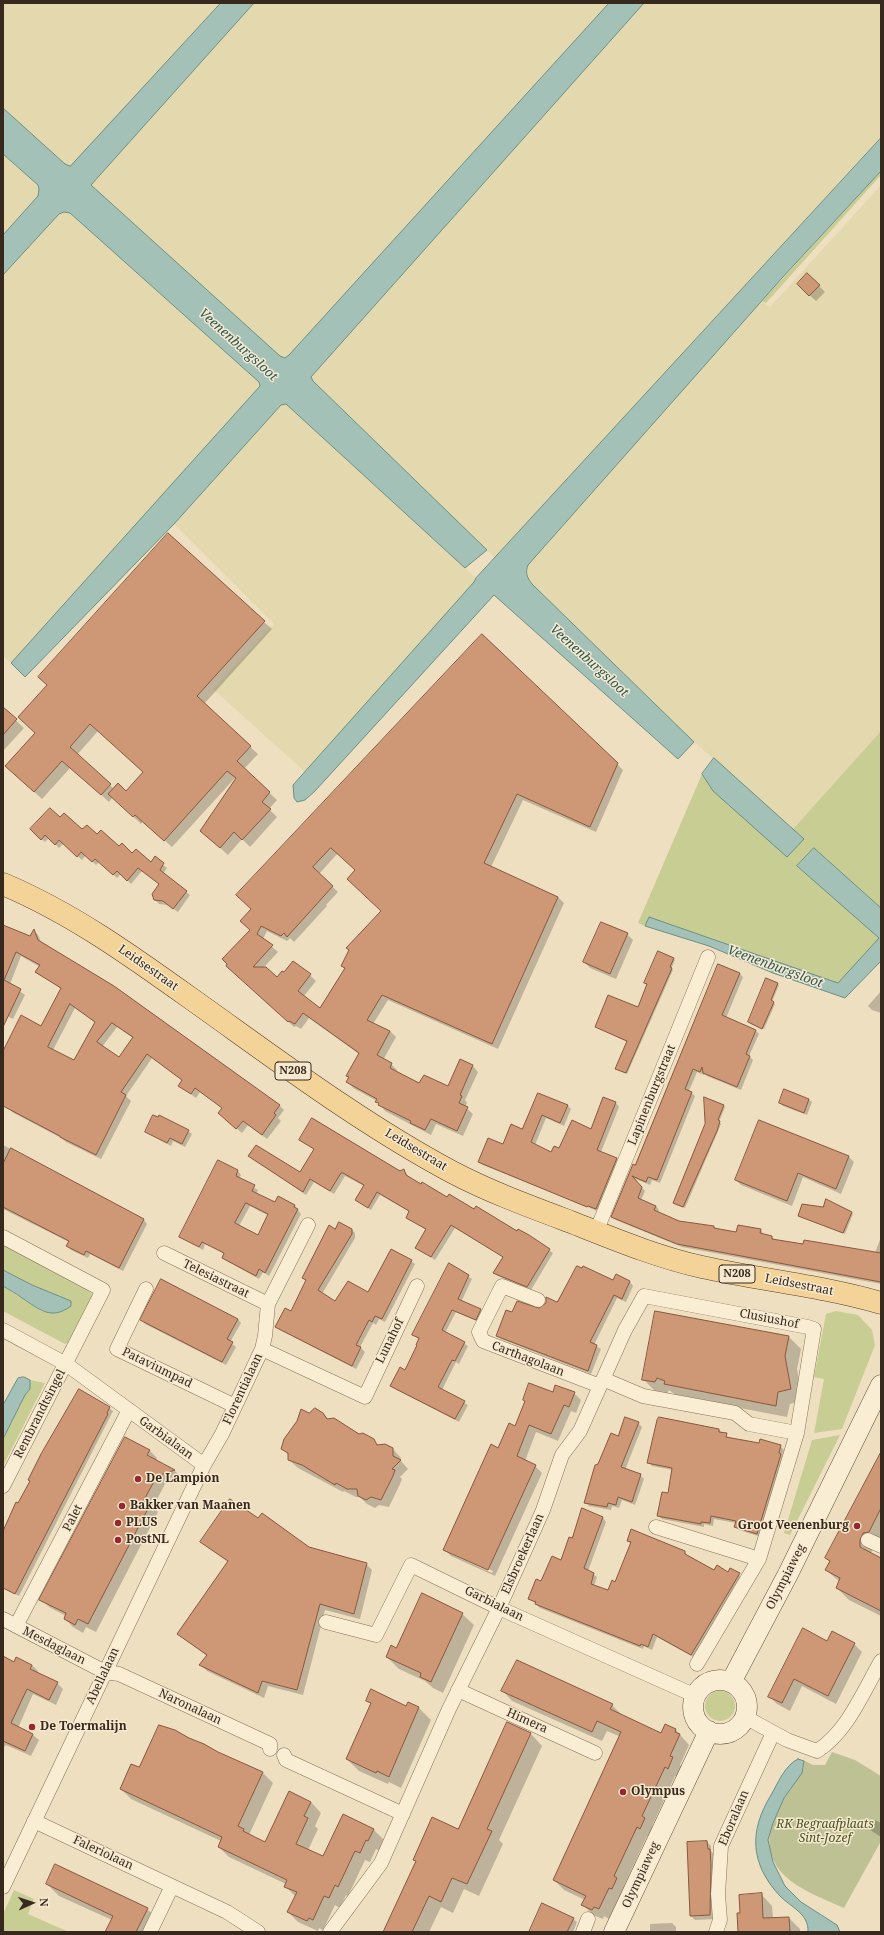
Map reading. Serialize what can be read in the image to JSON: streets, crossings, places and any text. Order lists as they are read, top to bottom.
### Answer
{
  "streets": {
    "main road": ["Leidsestraat", "N208", "Olympiaweg"],
    "street": [
      "Lapinenburgstraat",
      "Telesiastraat",
      "Clusiushof",
      "Lunahof",
      "Carthagolaan",
      "Pataviumpad",
      "Florentialaan",
      "Rembrandtsingel",
      "Garbialaan",
      "Palet",
      "Elsbroekerlaan",
      "Mesdaglaan",
      "Abellalaan",
      "Naronalaan",
      "Himera",
      "Eboralaan",
      "Faleriolaan"
    ]
  },
  "crossings": [
    ["Leidsestraat", "Lapinenburgstraat"],
    ["Clusiushof", "Elsbroekerlaan"],
    ["Lunahof", "Florentialaan"],
    ["Carthagolaan", "Elsbroekerlaan"],
    ["Pataviumpad", "Florentialaan"],
    ["Florentialaan", "Garbialaan"],
    ["Florentialaan", "Abellalaan"],
    ["Rembrandtsingel", "Garbialaan"],
    ["Garbialaan", "Palet"],
    ["Garbialaan", "Elsbroekerlaan"],
    ["Garbialaan", "Olympiaweg"],
    ["Garbialaan", "Abellalaan"],
    ["Palet", "Mesdaglaan"],
    ["Elsbroekerlaan", "Himera"],
    ["Mesdaglaan", "Abellalaan"],
    ["Mesdaglaan", "Naronalaan"],
    ["Abellalaan", "Naronalaan"],
    ["Abellalaan", "Faleriolaan"]
  ],
  "water": ["Veenenburgsloot"],
  "parks": ["RK Begraafplaats Sint-Jozef"],
  "places": [
    "De Lampion",
    "Bakker van Maanen",
    "PLUS",
    "Groot Veenenburg",
    "PostNL",
    "De Toermalijn",
    "Olympus"
  ],
  "north": "right"
}
